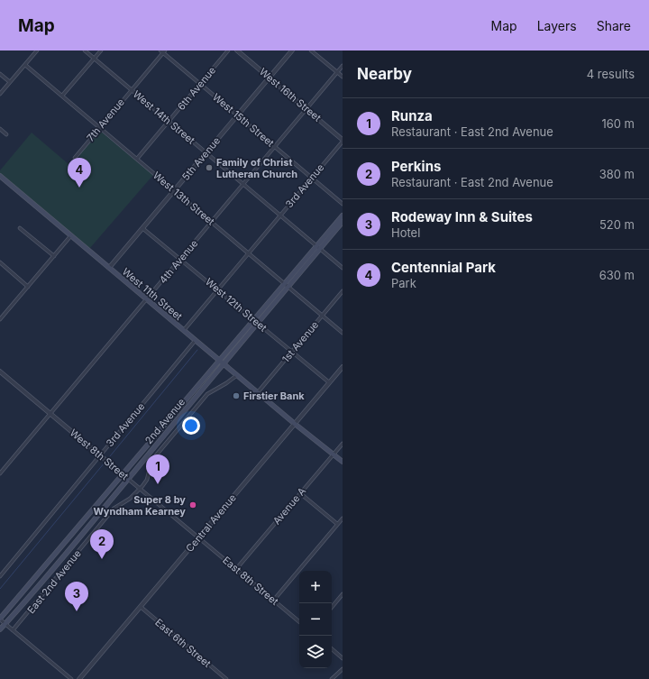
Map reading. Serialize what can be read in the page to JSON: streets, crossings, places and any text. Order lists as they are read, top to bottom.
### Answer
{
  "streets": {
    "main road": ["West 11th Street", "2nd Avenue"],
    "street": [
      "6th Avenue",
      "West 16th Street",
      "West 14th Street",
      "7th Avenue",
      "West 15th Street",
      "5th Avenue",
      "3rd Avenue",
      "West 13th Street",
      "4th Avenue",
      "West 12th Street",
      "1st Avenue",
      "West 8th Street",
      "Avenue A",
      "Central Avenue",
      "East 8th Street",
      "East 2nd Avenue",
      "East 6th Street"
    ]
  },
  "crossings": [
    ["6th Avenue", "West 14th Street"],
    ["6th Avenue", "West 15th Street"],
    ["6th Avenue", "West 13th Street"],
    ["West 16th Street", "5th Avenue"],
    ["West 16th Street", "3rd Avenue"],
    ["West 16th Street", "4th Avenue"],
    ["West 14th Street", "7th Avenue"],
    ["West 14th Street", "5th Avenue"],
    ["West 14th Street", "3rd Avenue"],
    ["West 14th Street", "4th Avenue"],
    ["West 14th Street", "2nd Avenue"],
    ["7th Avenue", "West 15th Street"],
    ["7th Avenue", "West 13th Street"],
    ["West 15th Street", "5th Avenue"],
    ["West 15th Street", "3rd Avenue"],
    ["West 15th Street", "4th Avenue"],
    ["5th Avenue", "West 13th Street"],
    ["5th Avenue", "West 11th Street"],
    ["5th Avenue", "West 12th Street"],
    ["3rd Avenue", "West 13th Street"],
    ["3rd Avenue", "West 11th Street"],
    ["3rd Avenue", "West 12th Street"],
    ["3rd Avenue", "West 8th Street"],
    ["West 13th Street", "4th Avenue"],
    ["West 13th Street", "1st Avenue"],
    ["West 13th Street", "2nd Avenue"],
    ["4th Avenue", "West 11th Street"],
    ["4th Avenue", "West 12th Street"],
    ["4th Avenue", "West 8th Street"],
    ["West 11th Street", "1st Avenue"],
    ["West 11th Street", "2nd Avenue"],
    ["West 11th Street", "Avenue A"],
    ["West 11th Street", "Central Avenue"],
    ["West 11th Street", "East 2nd Avenue"],
    ["West 12th Street", "1st Avenue"],
    ["West 12th Street", "2nd Avenue"],
    ["West 12th Street", "Central Avenue"],
    ["2nd Avenue", "West 8th Street"],
    ["West 8th Street", "Central Avenue"],
    ["West 8th Street", "East 8th Street"],
    ["West 8th Street", "East 2nd Avenue"],
    ["Avenue A", "East 8th Street"],
    ["Central Avenue", "East 8th Street"],
    ["Central Avenue", "East 6th Street"]
  ],
  "places": ["Family of Christ Lutheran Church", "Firstier Bank", "Super 8 by Wyndham Kearney"],
  "page": {
    "header": "Map",
    "nav": ["Map", "Layers", "Share"],
    "heading": ["Nearby", "4 results"],
    "list": [
      {
        "mark": "1",
        "name": "Runza",
        "note": "Restaurant · East 2nd Avenue",
        "value": "160 m"
      },
      {
        "mark": "2",
        "name": "Perkins",
        "note": "Restaurant · East 2nd Avenue",
        "value": "380 m"
      },
      {
        "mark": "3",
        "name": "Rodeway Inn & Suites",
        "note": "Hotel",
        "value": "520 m"
      },
      {
        "mark": "4",
        "name": "Centennial Park",
        "note": "Park",
        "value": "630 m"
      }
    ],
    "pins": [
      "4",
      "1",
      "2",
      "3"
    ],
    "map_buttons": ["+", "−"]
  }
}
